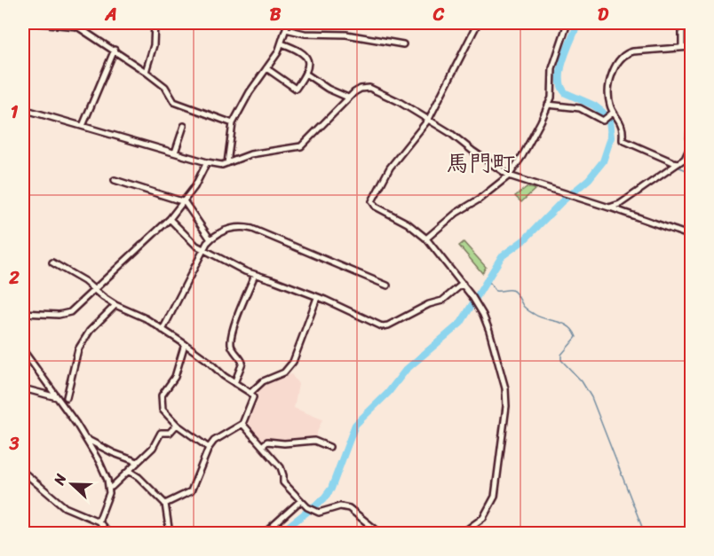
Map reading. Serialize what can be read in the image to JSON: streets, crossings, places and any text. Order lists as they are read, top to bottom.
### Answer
{
  "districts": ["馬門町"],
  "north": "left",
  "grid": {
    "columns": [
      "A",
      "B",
      "C",
      "D"
    ],
    "rows": ["1", "2", "3"]
  }
}
